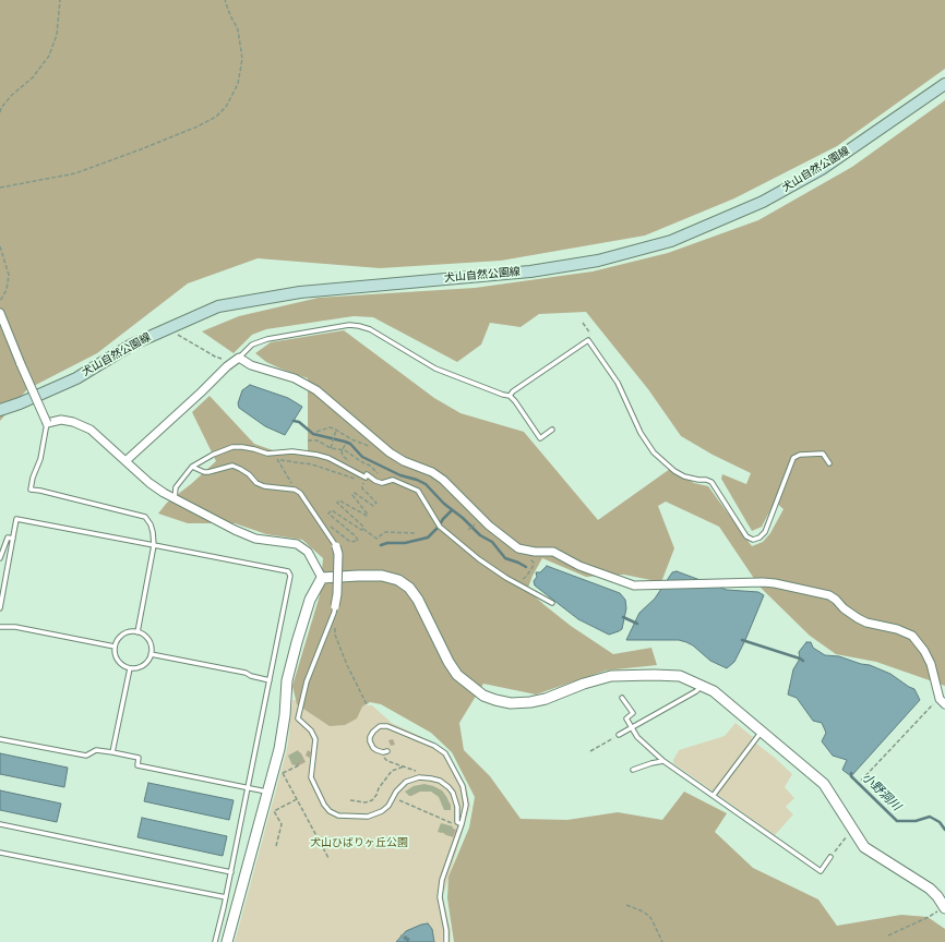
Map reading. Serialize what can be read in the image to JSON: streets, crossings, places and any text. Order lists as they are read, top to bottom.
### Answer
{
  "streets": {
    "main road": ["犬山自然公園線"]
  },
  "water": ["小野洞川"],
  "parks": ["犬山ひばりヶ丘公園"]
}
